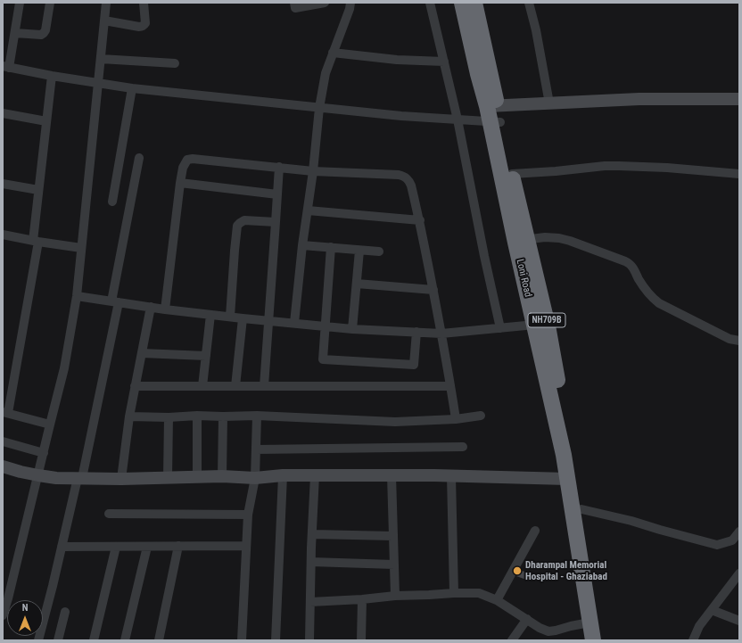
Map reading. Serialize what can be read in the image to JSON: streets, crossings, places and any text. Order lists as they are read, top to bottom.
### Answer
{
  "streets": {
    "highway": ["Loni Road", "NH709B"]
  },
  "places": ["Dharampal Memorial Hospital - Ghaziabad"],
  "north": "top"
}
